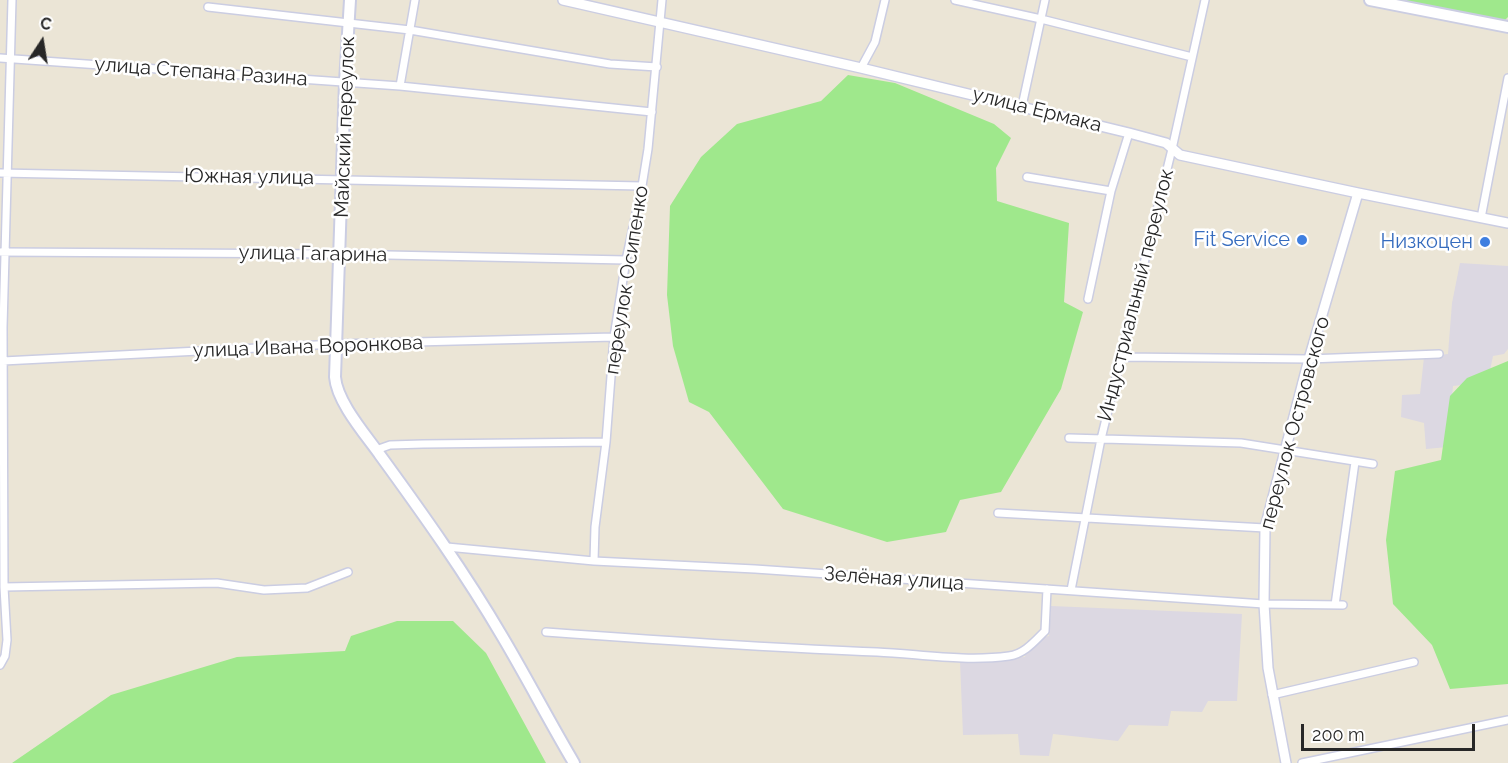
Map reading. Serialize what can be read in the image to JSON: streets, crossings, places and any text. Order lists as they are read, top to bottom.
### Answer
{
  "streets": {
    "main road": ["Майский переулок"],
    "street": [
      "улица Степана Разина",
      "улица Ермака",
      "Южная улица",
      "улица Гагарина",
      "переулок Осипенко",
      "Индустриальный переулок",
      "улица Ивана Воронкова",
      "переулок Островского",
      "Зелёная улица"
    ]
  },
  "crossings": [
    ["улица Степана Разина", "Майский переулок"],
    ["улица Степана Разина", "переулок Осипенко"],
    ["улица Ермака", "переулок Осипенко"],
    ["улица Ермака", "Индустриальный переулок"],
    ["улица Ермака", "переулок Островского"],
    ["Майский переулок", "Южная улица"],
    ["Майский переулок", "улица Гагарина"],
    ["Майский переулок", "улица Ивана Воронкова"],
    ["Майский переулок", "Зелёная улица"],
    ["Южная улица", "переулок Осипенко"],
    ["улица Гагарина", "переулок Осипенко"],
    ["переулок Осипенко", "улица Ивана Воронкова"],
    ["переулок Осипенко", "Зелёная улица"],
    ["Индустриальный переулок", "Зелёная улица"],
    ["переулок Островского", "Зелёная улица"]
  ],
  "places": ["Fit Service", "Низкоцен"],
  "scale_bar": "200 m",
  "north": "top"
}
